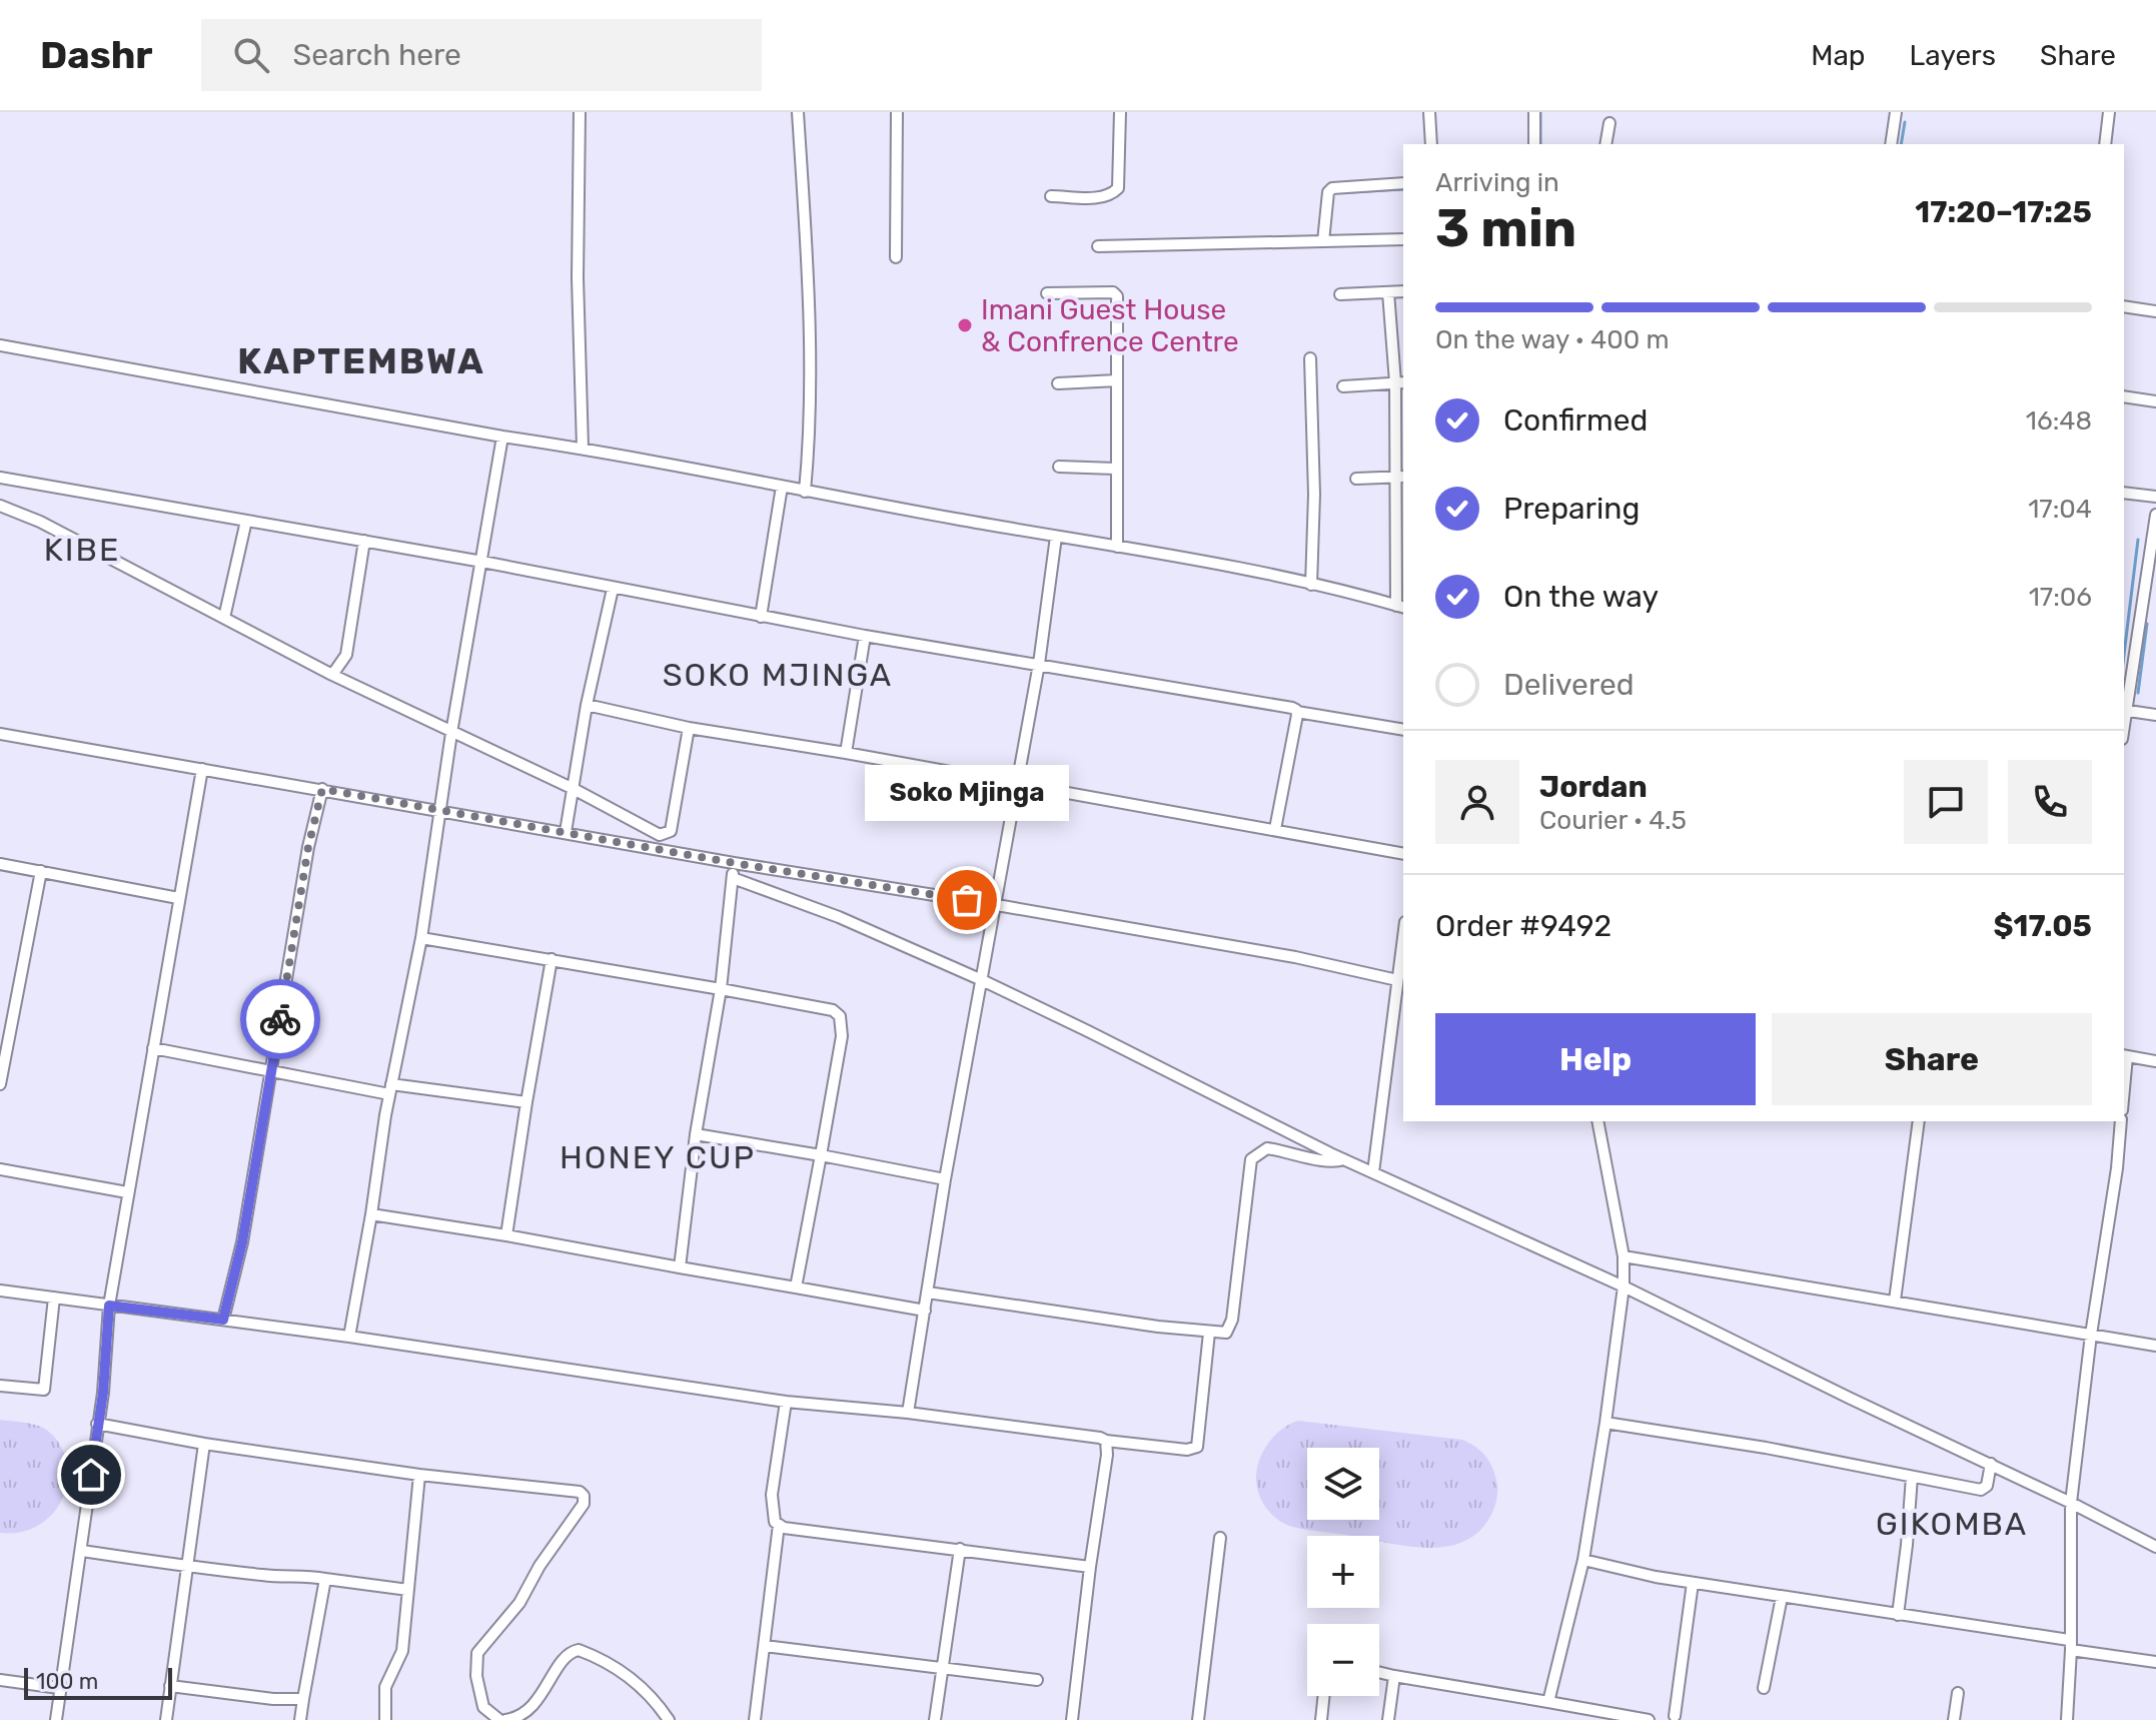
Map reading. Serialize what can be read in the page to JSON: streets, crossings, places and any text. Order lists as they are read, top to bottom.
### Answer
{
  "districts": [
    "KAPTEMBWA",
    "KIBE",
    "SOKO MJINGA",
    "HONEY CUP",
    "GIKOMBA"
  ],
  "places": ["Imani Guest House & Confrence Centre", "Soko Mjinga"],
  "scale_bar": "100 m",
  "page": {
    "header": "Dashr",
    "search": "Search here",
    "nav": ["Map", "Layers", "Share"],
    "heading": ["3 min", "Arriving in", "17:20–17:25"],
    "panel": [
      "Jordan",
      "Courier · 4.5",
      "Order #9492",
      "$17.05"
    ],
    "bar": "On the way · 400 m",
    "list": [
      ["Confirmed", "16:48"],
      ["Preparing", "17:04"],
      ["On the way", "17:06"],
      "Delivered"
    ],
    "bubble": "Soko Mjinga",
    "buttons": ["Help", "Share"],
    "map_buttons": ["+", "−"],
    "scale": "100 m"
  }
}
